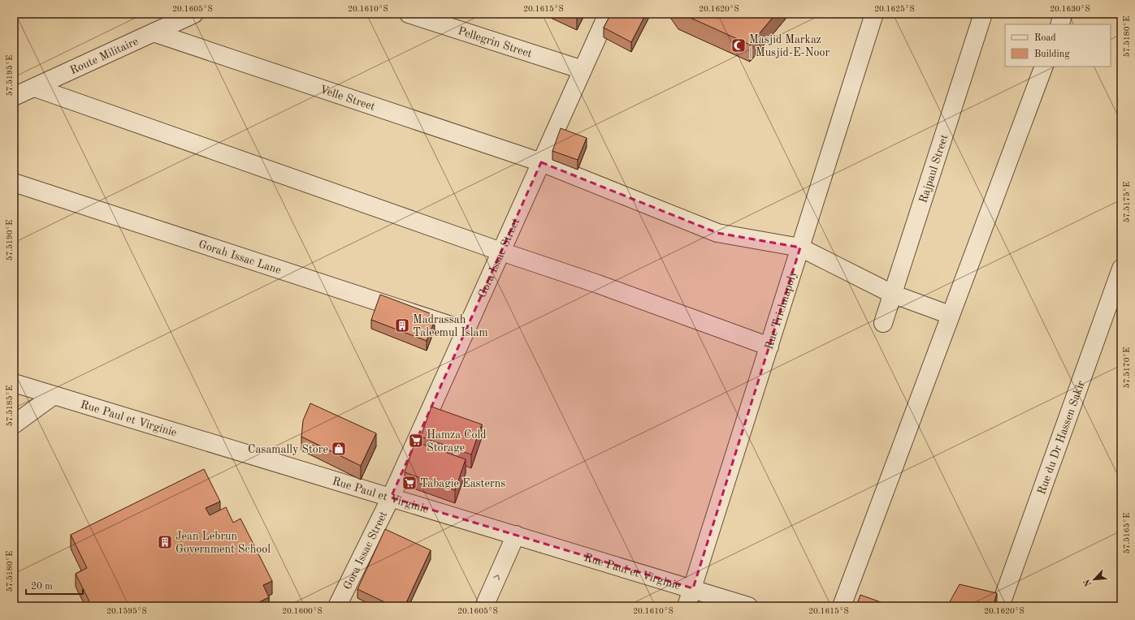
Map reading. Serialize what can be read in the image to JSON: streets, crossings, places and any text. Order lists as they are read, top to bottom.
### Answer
{
  "streets": {
    "street": [
      "Pellegrin Street",
      "Route Militaire",
      "Velle Street",
      "Rajpaul Street",
      "Gorah Issac Lane",
      "Gora Issac Street",
      "Rue Trichnapoly",
      "Rue Paul et Virginie",
      "Rue du Dr Hassen Sakir"
    ]
  },
  "crossings": [
    ["Pellegrin Street", "Gora Issac Street"],
    ["Route Militaire", "Velle Street"],
    ["Velle Street", "Rajpaul Street"],
    ["Velle Street", "Gora Issac Street"],
    ["Velle Street", "Rue Trichnapoly"],
    ["Gorah Issac Lane", "Gora Issac Street"],
    ["Gora Issac Street", "Rue Paul et Virginie"],
    ["Rue Trichnapoly", "Rue Paul et Virginie"]
  ],
  "places": {
    "mosque": ["Masjid Markaz | Musjid-E-Noor"],
    "building": ["Madrassah Taleemul Islam", "Jean Lebrun Government School"],
    "supermarket": ["Hamza Cold Storage", "Tabagie Easterns"],
    "shop": ["Casamally Store"]
  },
  "legend": ["Road", "Building"],
  "scale_bar": "20 m",
  "north": "bottom left",
  "coordinates": [
    "20.1605°S",
    "20.1610°S",
    "20.1615°S",
    "20.1620°S",
    "20.1625°S",
    "20.1630°S",
    "57.5180°E",
    "57.5195°E",
    "57.5175°E",
    "57.5190°E",
    "57.5170°E",
    "57.5185°E",
    "57.5165°E",
    "20.1595°S",
    "20.1600°S"
  ]
}
